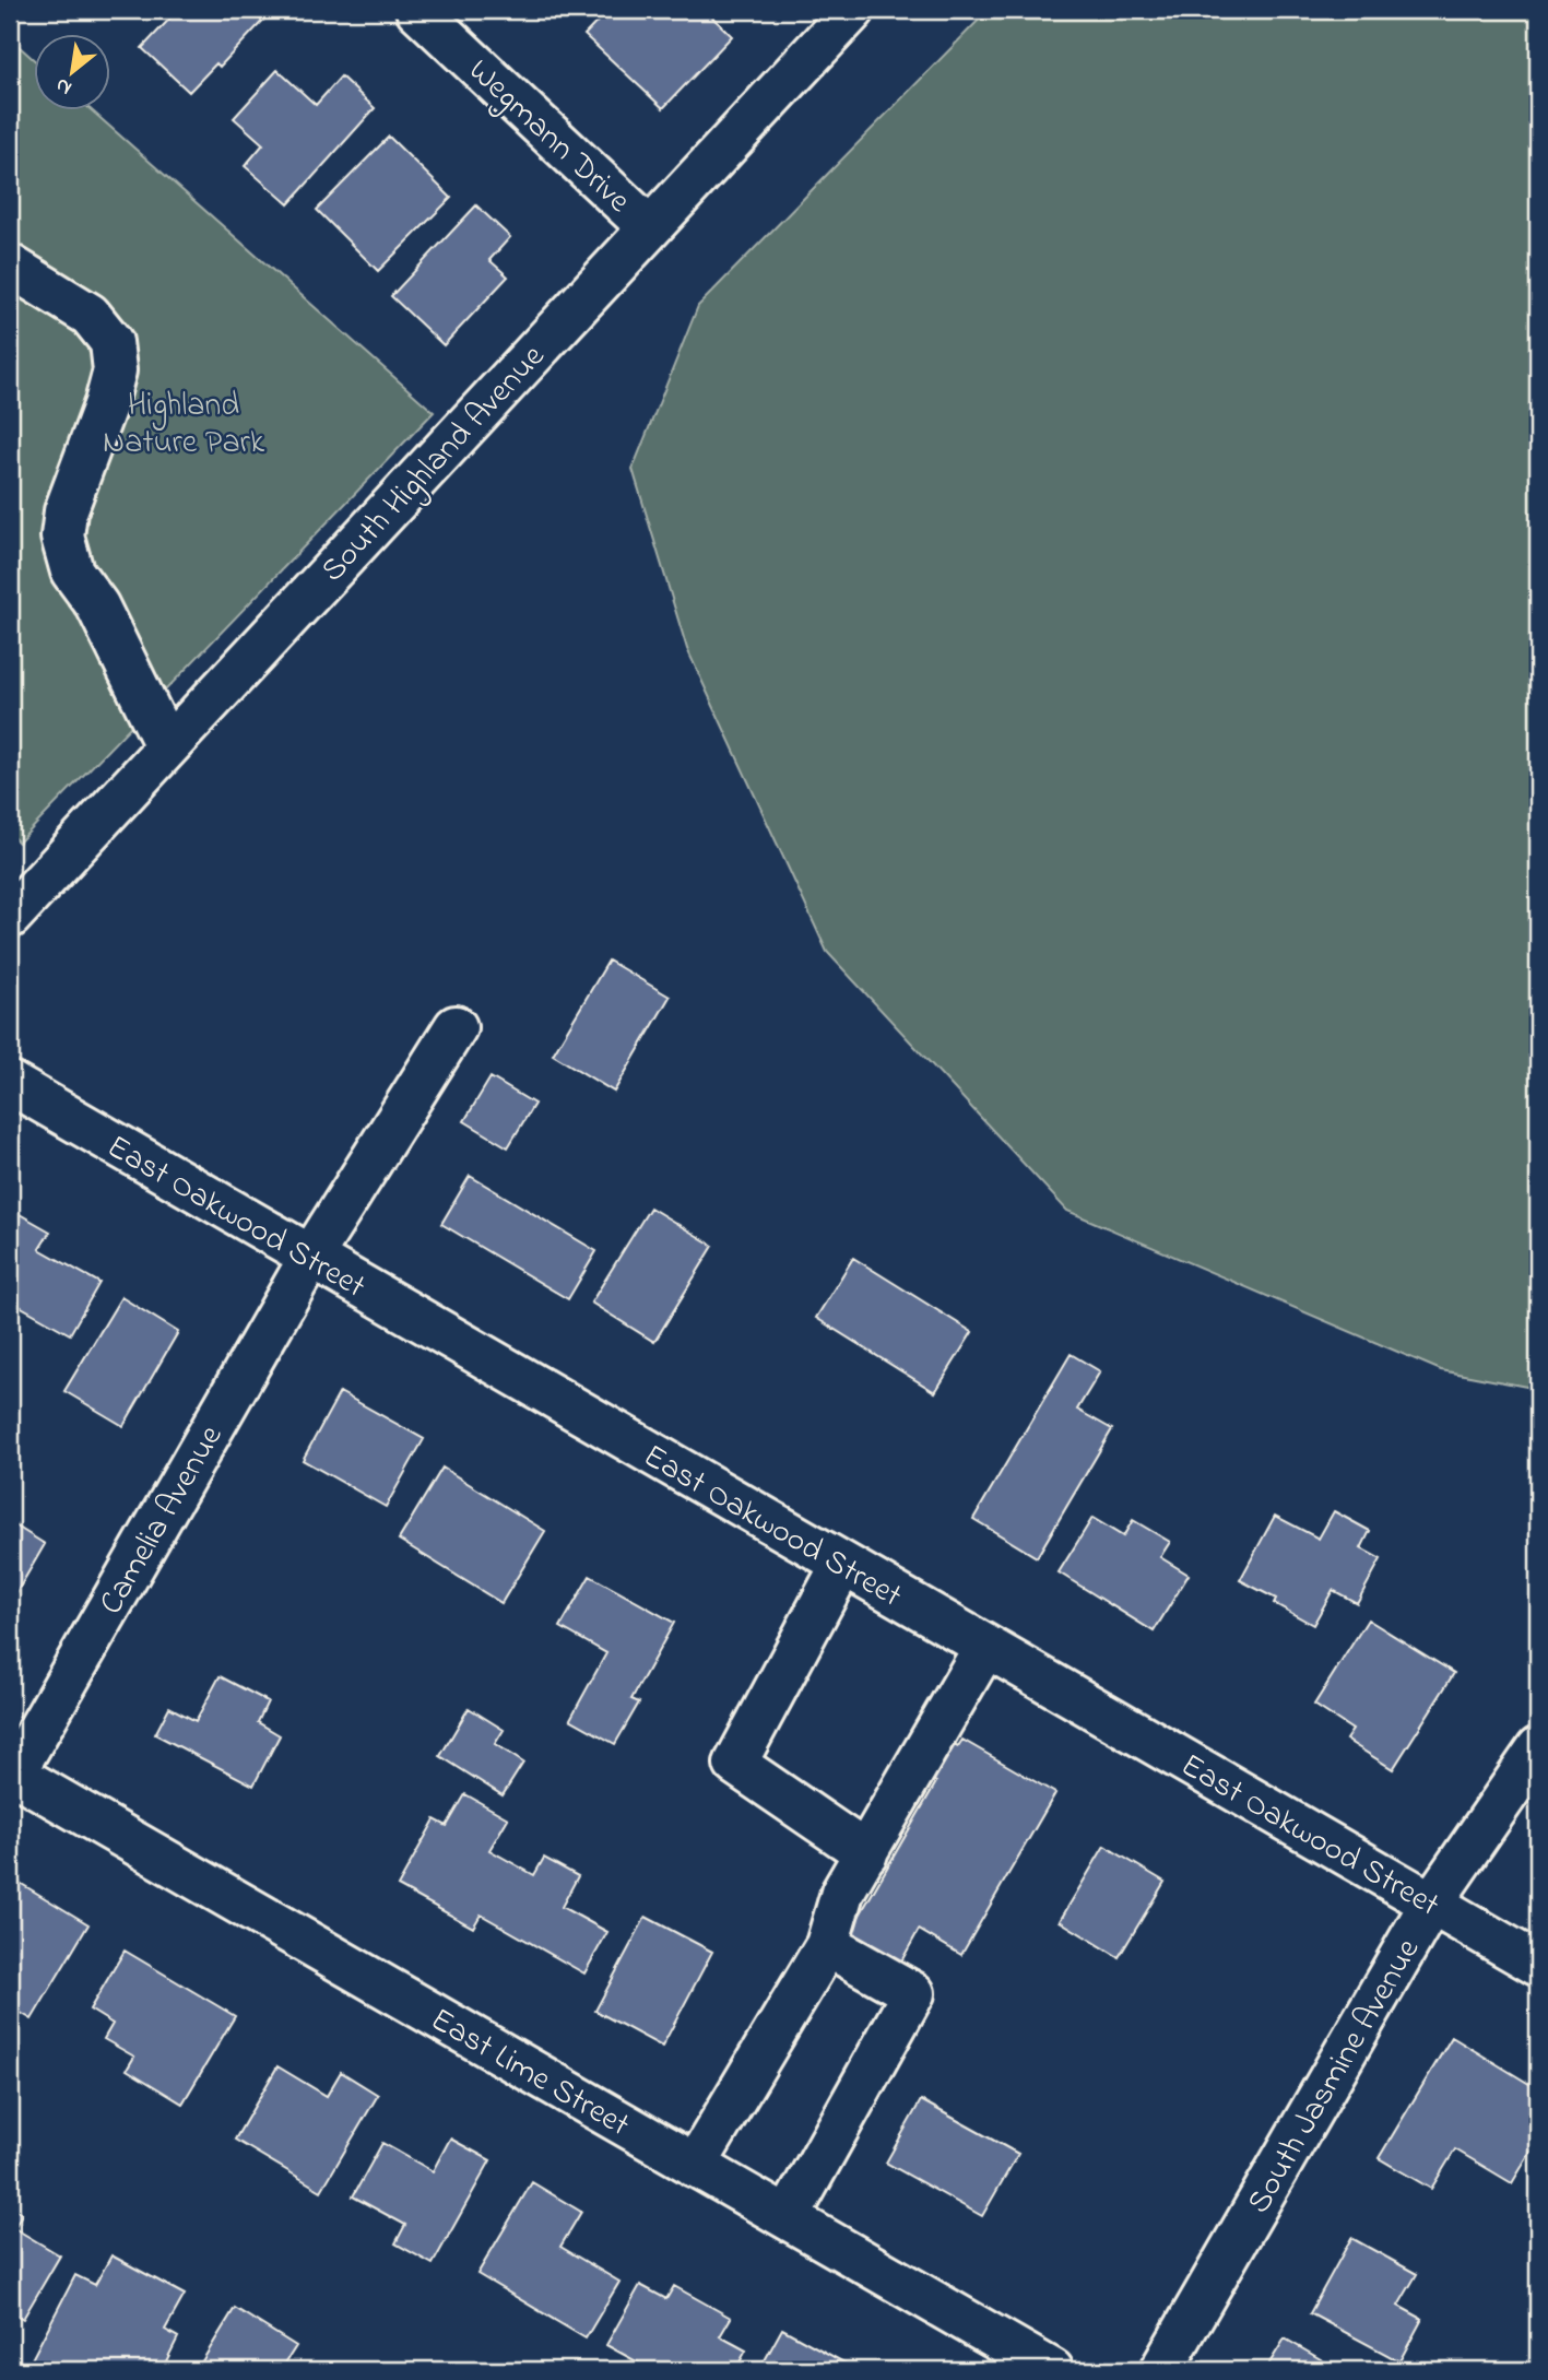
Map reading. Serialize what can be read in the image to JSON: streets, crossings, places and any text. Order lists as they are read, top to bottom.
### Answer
{
  "streets": {
    "street": [
      "Wegmann Drive",
      "South Highland Avenue",
      "East Oakwood Street",
      "Camelia Avenue",
      "East Lime Street",
      "South Jasmine Avenue"
    ]
  },
  "crossings": [
    ["Wegmann Drive", "South Highland Avenue"],
    ["East Oakwood Street", "Camelia Avenue"],
    ["East Oakwood Street", "South Jasmine Avenue"],
    ["Camelia Avenue", "East Lime Street"]
  ],
  "parks": ["Highland Nature Park"],
  "north": "bottom left"
}
